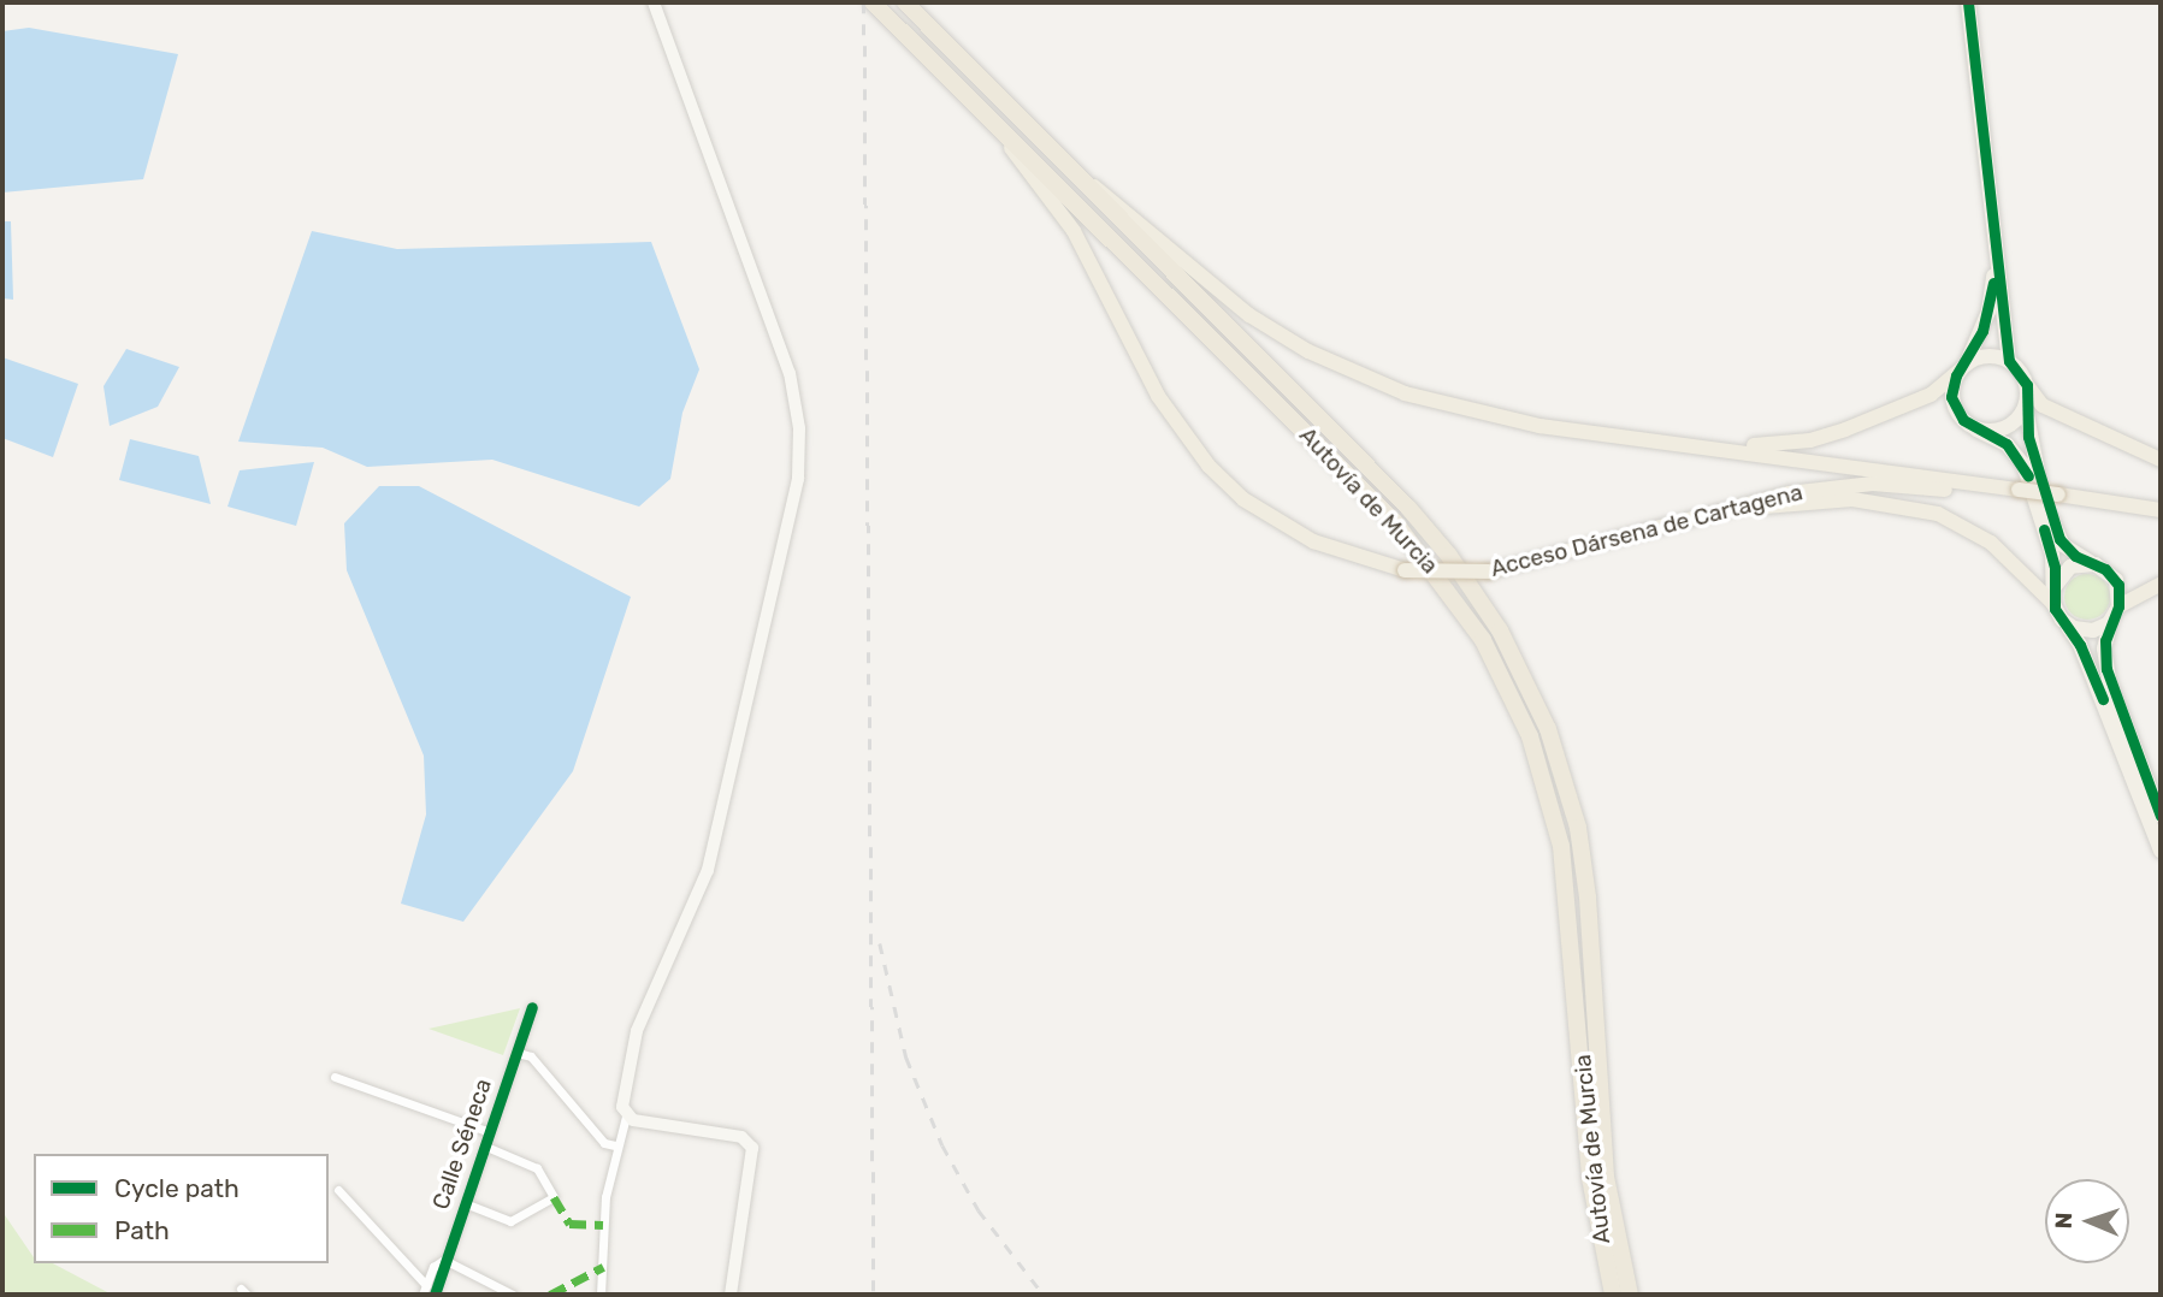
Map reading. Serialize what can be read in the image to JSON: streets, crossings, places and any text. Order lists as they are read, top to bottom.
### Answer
{
  "streets": {
    "highway": ["Autovía de Murcia", "Acceso Dársena de Cartagena"],
    "street": ["Calle Séneca"]
  },
  "crossings": [
    ["Autovía de Murcia", "Acceso Dársena de Cartagena"]
  ],
  "legend": ["Cycle path", "Path"],
  "north": "left"
}
